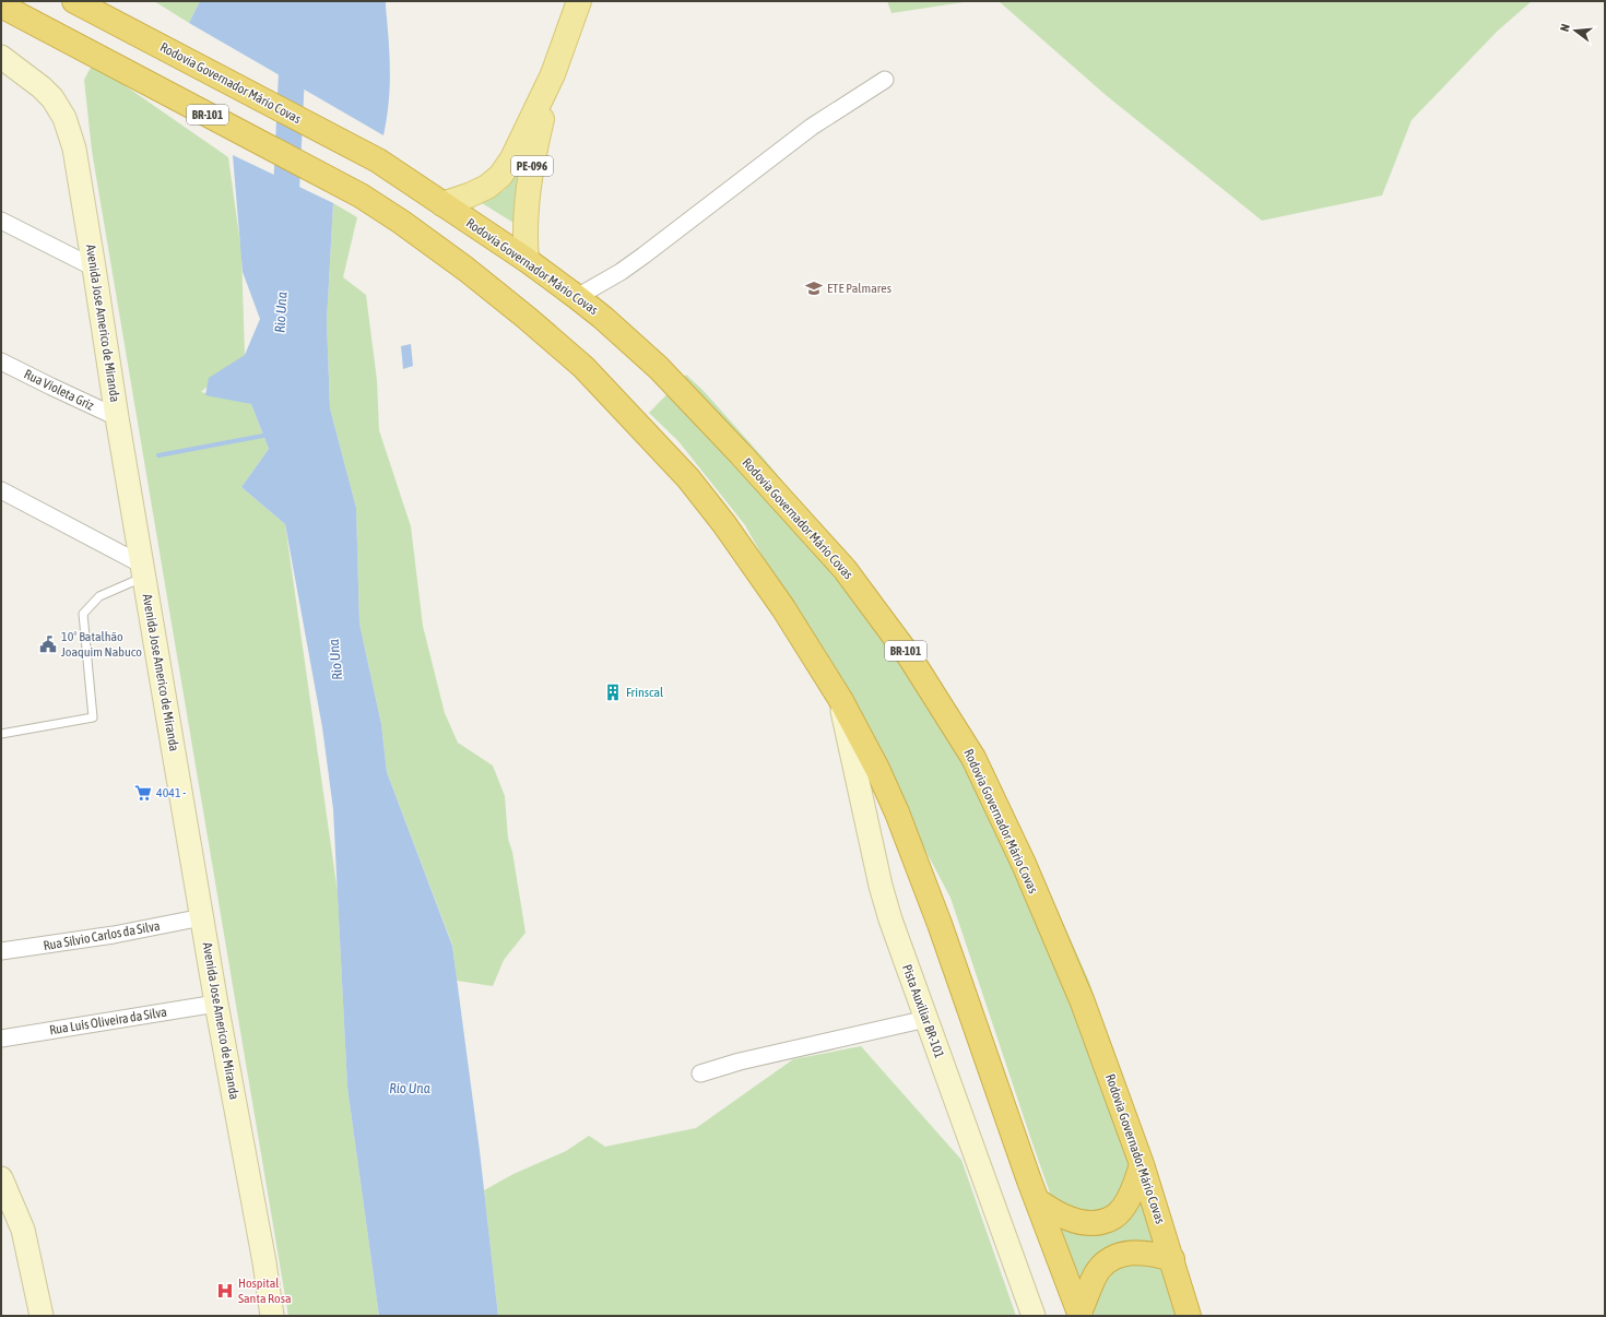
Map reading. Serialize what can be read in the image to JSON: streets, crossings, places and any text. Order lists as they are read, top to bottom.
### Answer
{
  "streets": {
    "highway": ["Rodovia Governador Mário Covas", "BR-101"],
    "main road": ["PE-096", "Avenida Jose Americo de Miranda", "Pista Auxiliar BR-101"],
    "street": ["Rua Violeta Griz", "Rua Silvio Carlos da Silva", "Rua Luís Oliveira da Silva"]
  },
  "crossings": [
    ["Rodovia Governador Mário Covas", "PE-096"],
    ["BR-101", "Pista Auxiliar BR-101"],
    ["Avenida Jose Americo de Miranda", "Rua Violeta Griz"],
    ["Avenida Jose Americo de Miranda", "Rua Silvio Carlos da Silva"],
    ["Avenida Jose Americo de Miranda", "Rua Luís Oliveira da Silva"]
  ],
  "water": ["Rio Una"],
  "places": {
    "school or university": ["ETE Palmares"],
    "public building": ["10º Batalhão Joaquim Nabuco"],
    "building": ["Frinscal"],
    "supermarket": ["4041 -"],
    "hospital": ["Hospital Santa Rosa"]
  },
  "north": "left"
}
